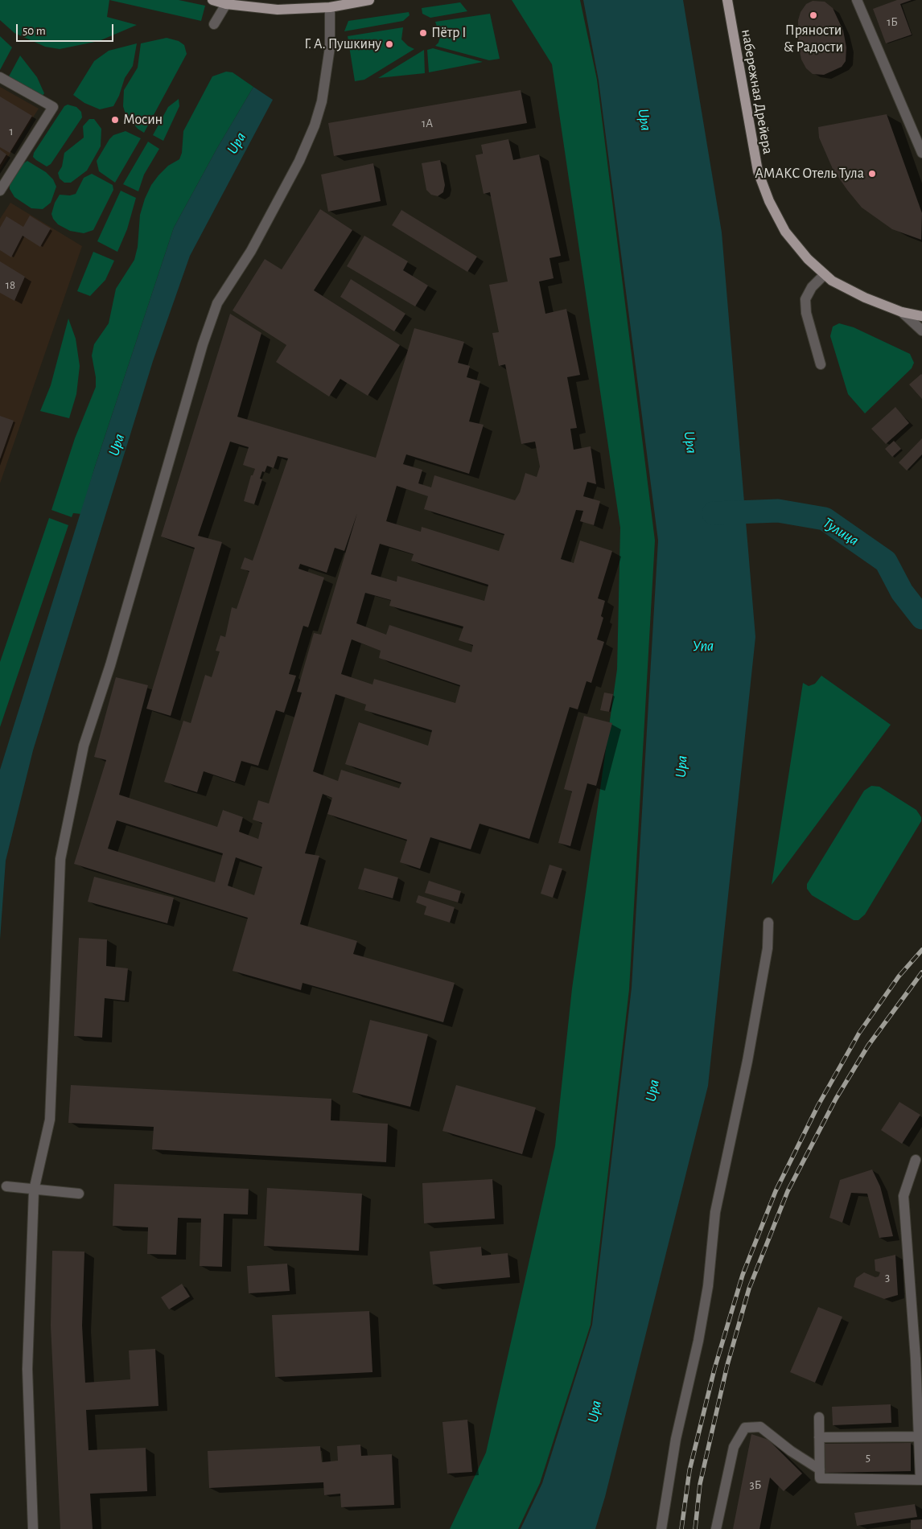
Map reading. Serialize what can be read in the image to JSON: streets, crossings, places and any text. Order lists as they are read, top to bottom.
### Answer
{
  "streets": {
    "main road": ["набережная Дрейера"]
  },
  "water": ["Upa", "Тулица", "Упа"],
  "places": [
    "Пряности & Радости",
    "Пётр I",
    "Г. А. Пушкину",
    "Мосин",
    "АМАКС Отель Тула"
  ],
  "house_numbers": [
    "1Б",
    "1А",
    "1",
    "18",
    "3",
    "5",
    "3Б"
  ],
  "scale_bar": "50 m"
}
